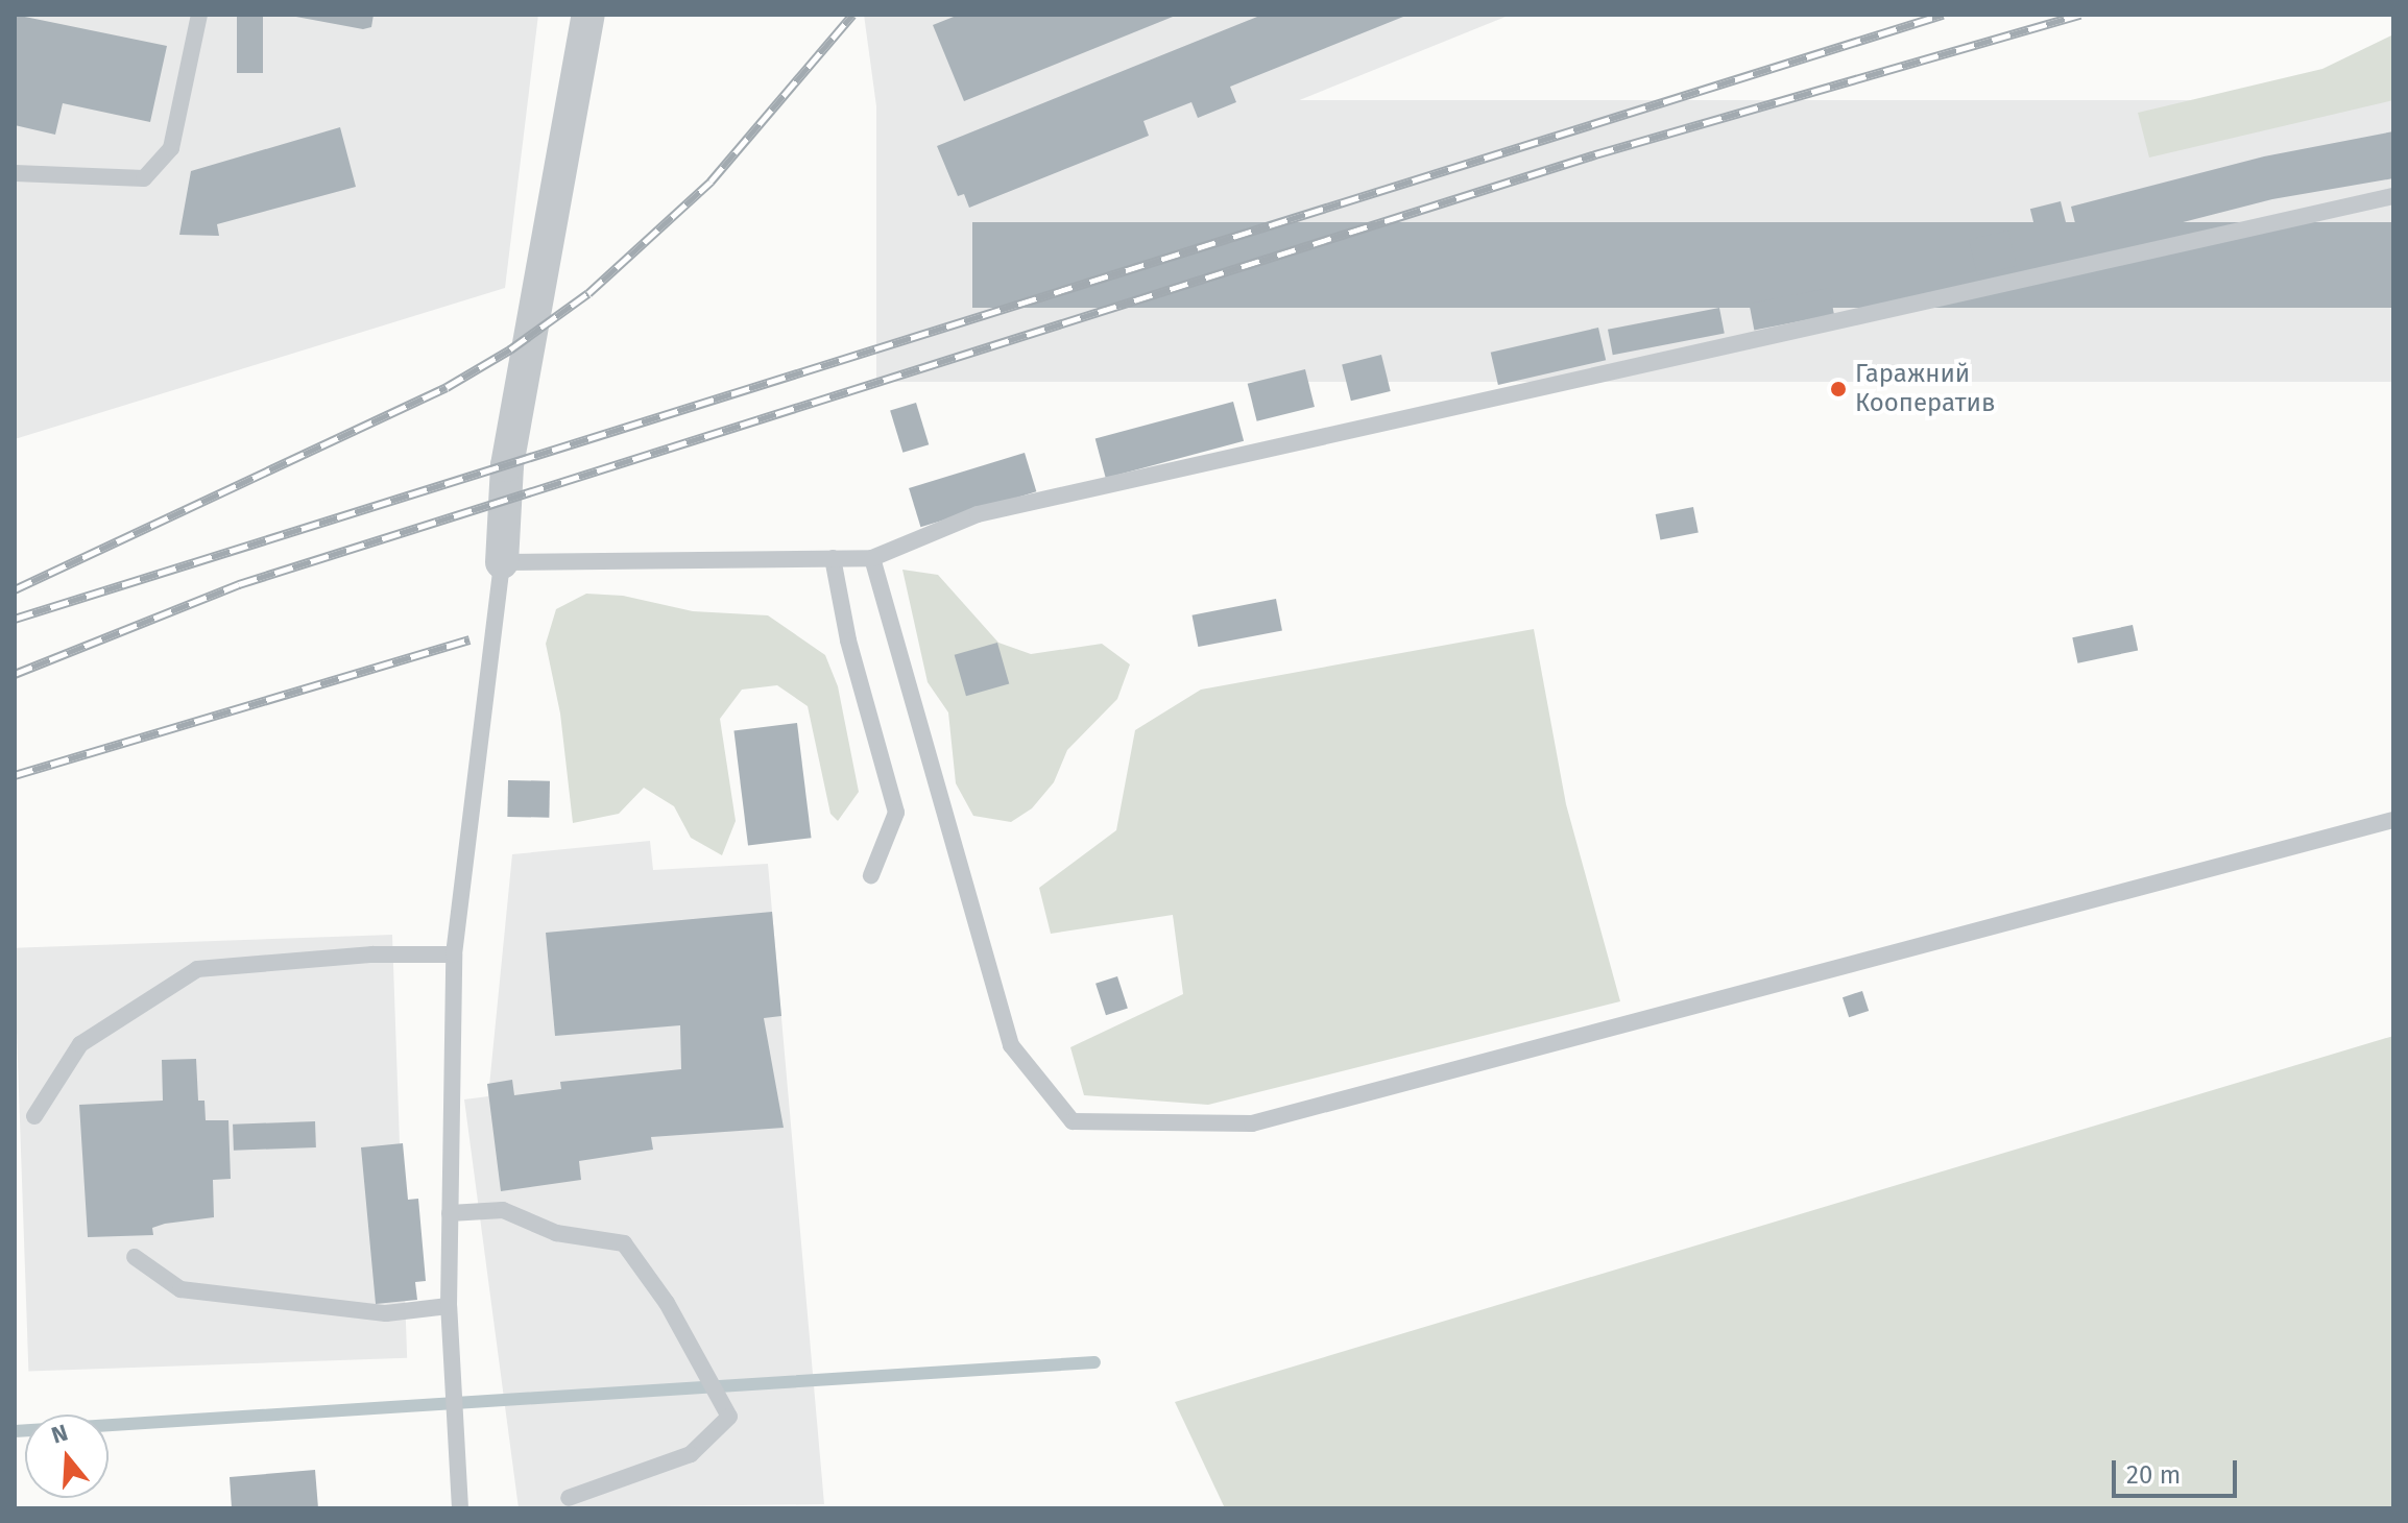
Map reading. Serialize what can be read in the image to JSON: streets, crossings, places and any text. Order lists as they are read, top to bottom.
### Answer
{
  "places": ["Гаражний Кооператив"],
  "scale_bar": "20 m",
  "north": "top"
}
